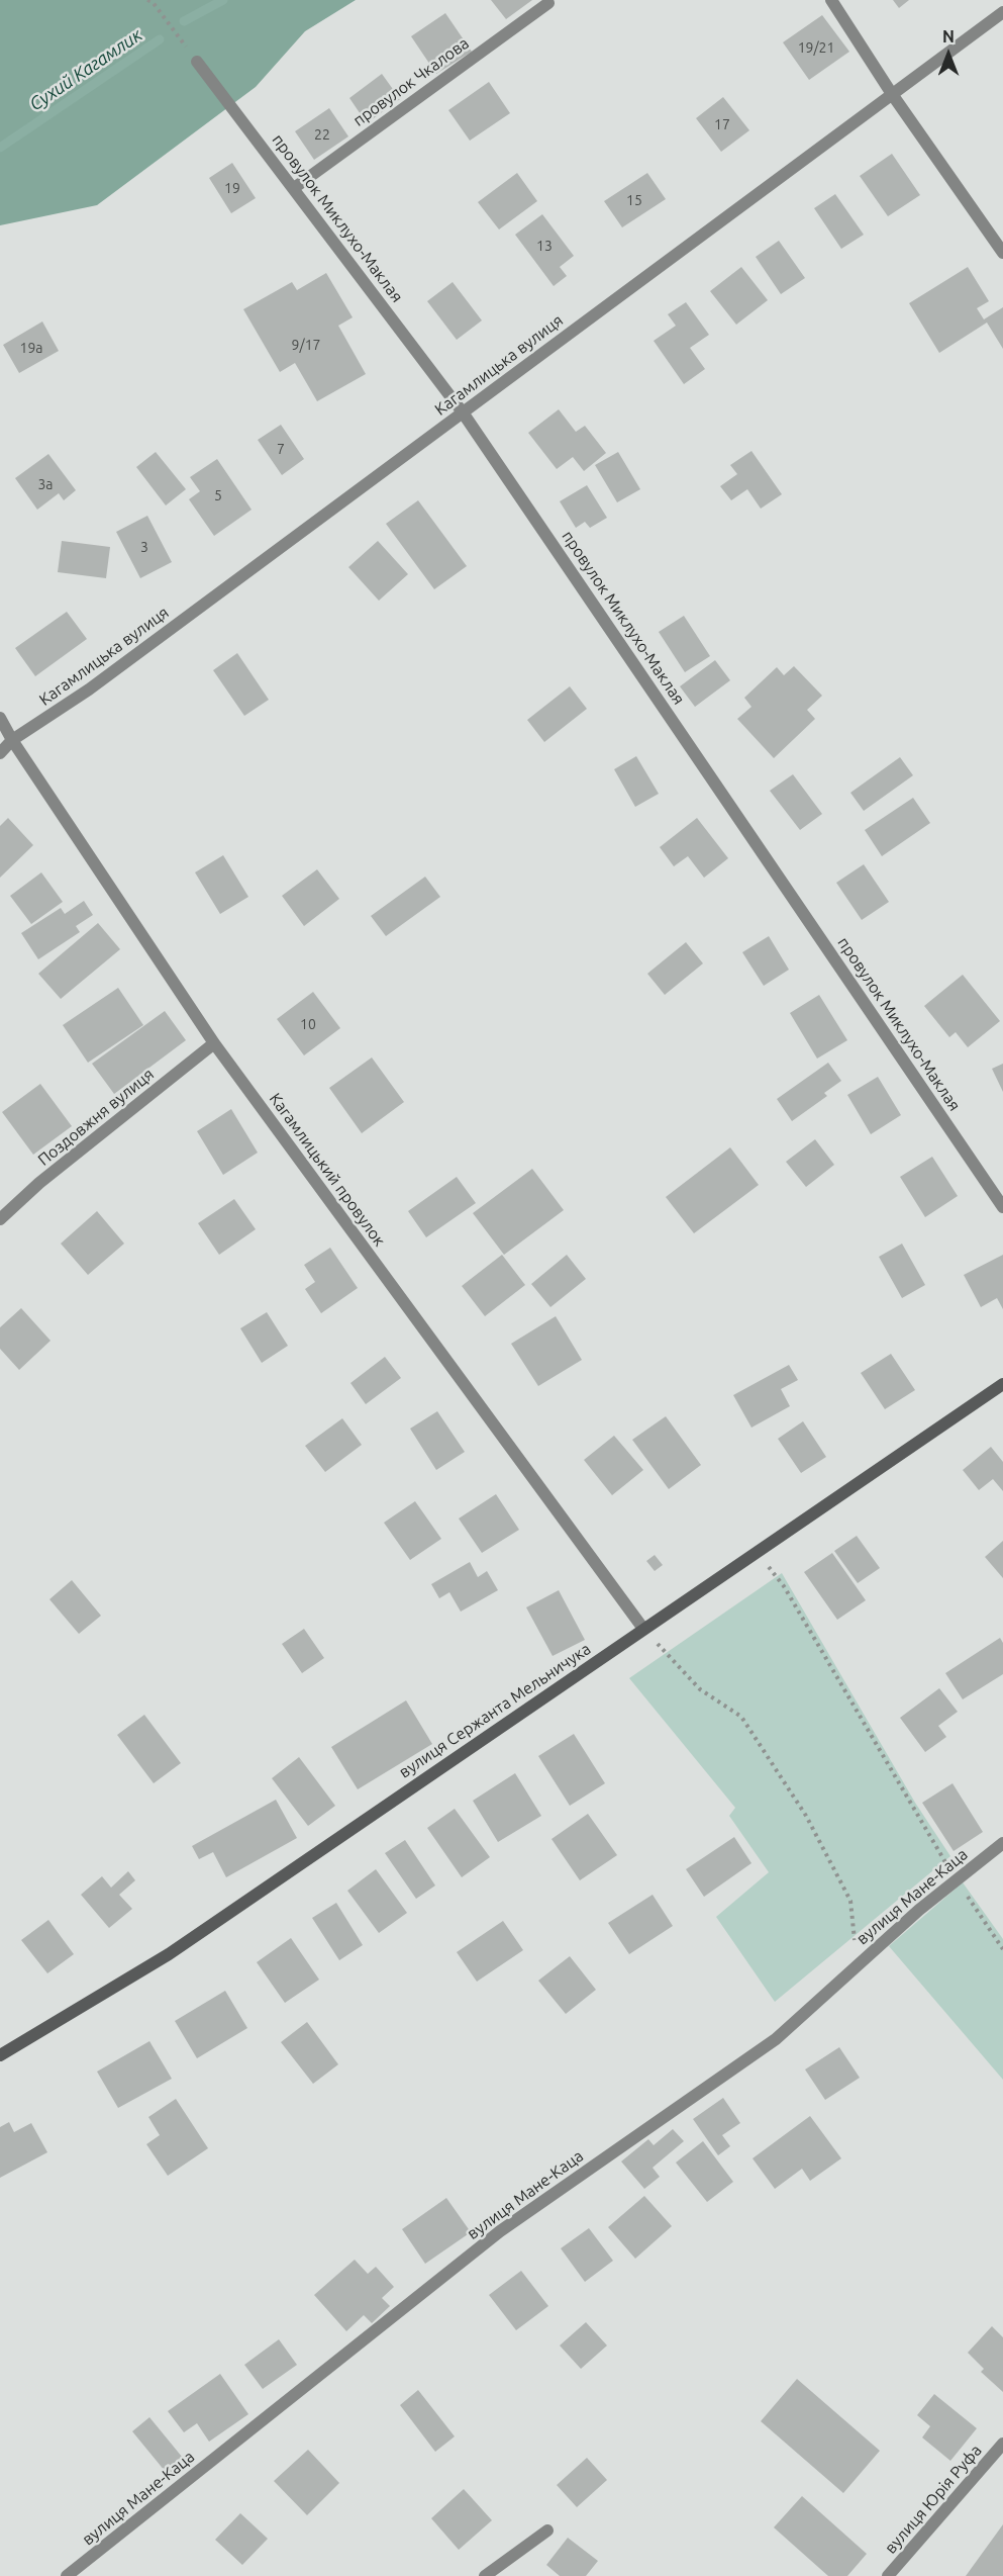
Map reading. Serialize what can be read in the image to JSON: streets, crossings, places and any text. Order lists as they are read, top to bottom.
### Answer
{
  "streets": {
    "street": [
      "провулок Чкалова",
      "провулок Миклухо-Маклая",
      "Кагамлицька вулиця",
      "Поздовжня вулиця",
      "Кагамлицький провулок",
      "вулиця Сержанта Мельничука",
      "вулиця Мане-Каца",
      "вулиця Юрія Руфа"
    ]
  },
  "crossings": [
    ["провулок Чкалова", "провулок Миклухо-Маклая"],
    ["провулок Миклухо-Маклая", "Кагамлицька вулиця"],
    ["Кагамлицька вулиця", "Кагамлицький провулок"],
    ["Поздовжня вулиця", "Кагамлицький провулок"],
    ["Кагамлицький провулок", "вулиця Сержанта Мельничука"]
  ],
  "water": ["Сухий Кагамлик"],
  "house_numbers": [
    "19/21",
    "17",
    "22",
    "19",
    "15",
    "13",
    "9/17",
    "19а",
    "7",
    "3а",
    "5",
    "3",
    "10"
  ],
  "north": "top"
}
